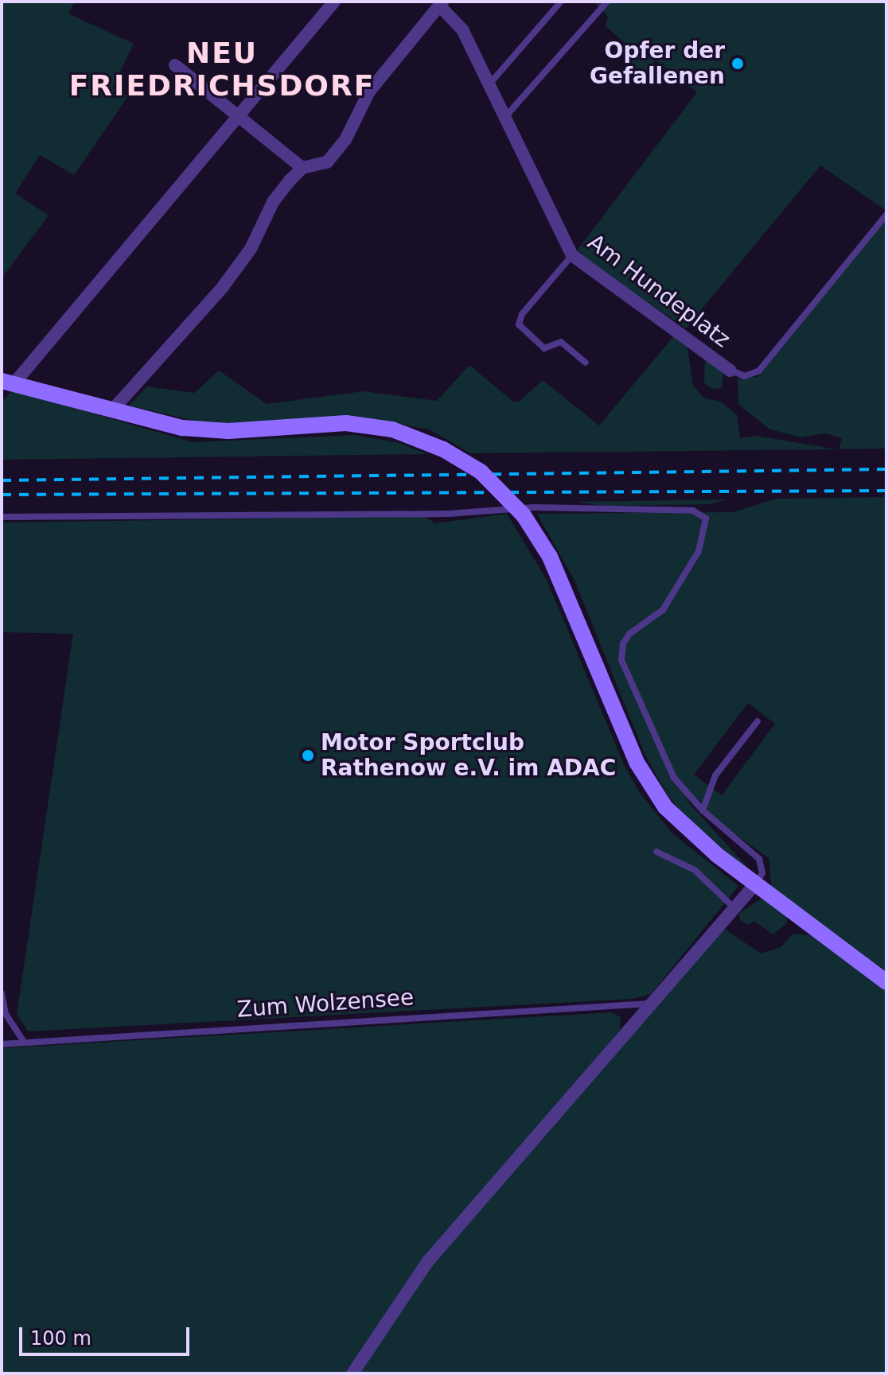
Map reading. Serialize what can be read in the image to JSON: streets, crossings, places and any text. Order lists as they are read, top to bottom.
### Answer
{
  "streets": {
    "street": ["Am Hundeplatz"],
    "lane": ["Zum Wolzensee"]
  },
  "districts": ["NEU FRIEDRICHSDORF"],
  "places": ["Opfer der Gefallenen", "Motor Sportclub Rathenow e.V. im ADAC"],
  "scale_bar": "100 m"
}
